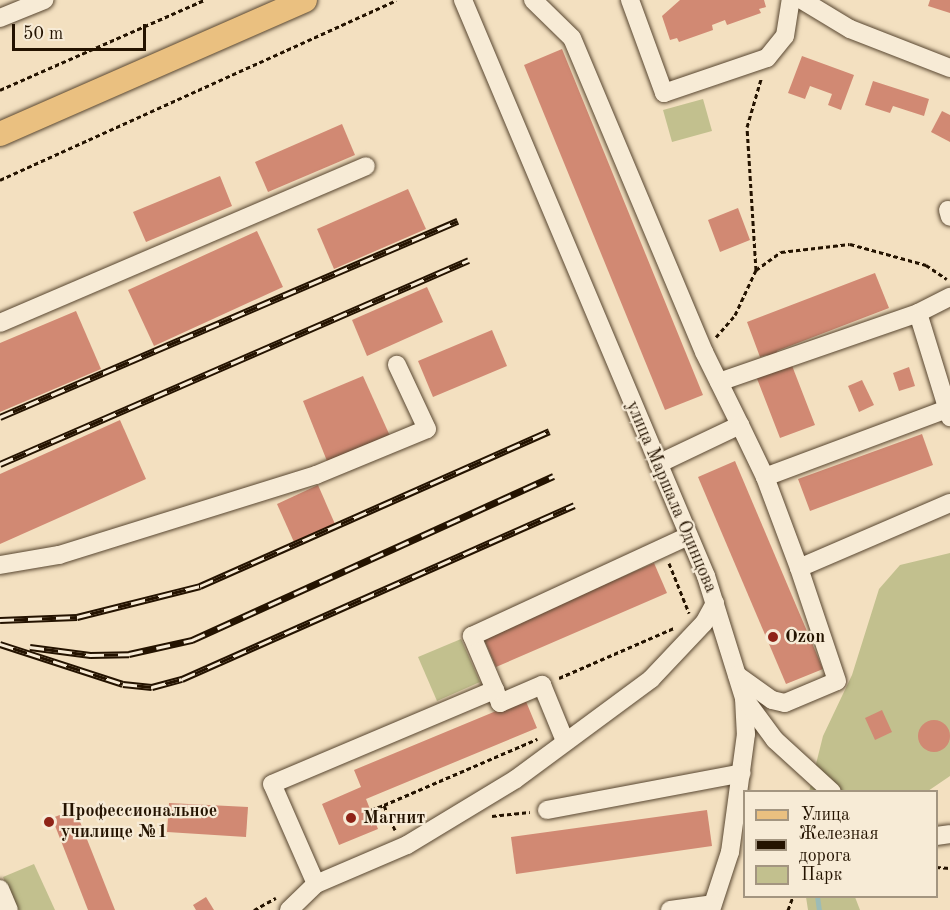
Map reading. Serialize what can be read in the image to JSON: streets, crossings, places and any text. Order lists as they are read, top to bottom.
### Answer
{
  "streets": {
    "street": ["улица Маршала Одинцова"]
  },
  "places": ["Ozon", "Магнит", "Профессиональное училище №1"],
  "legend": ["Улица", "Железная дорога", "Парк"],
  "scale_bar": "50 m"
}
